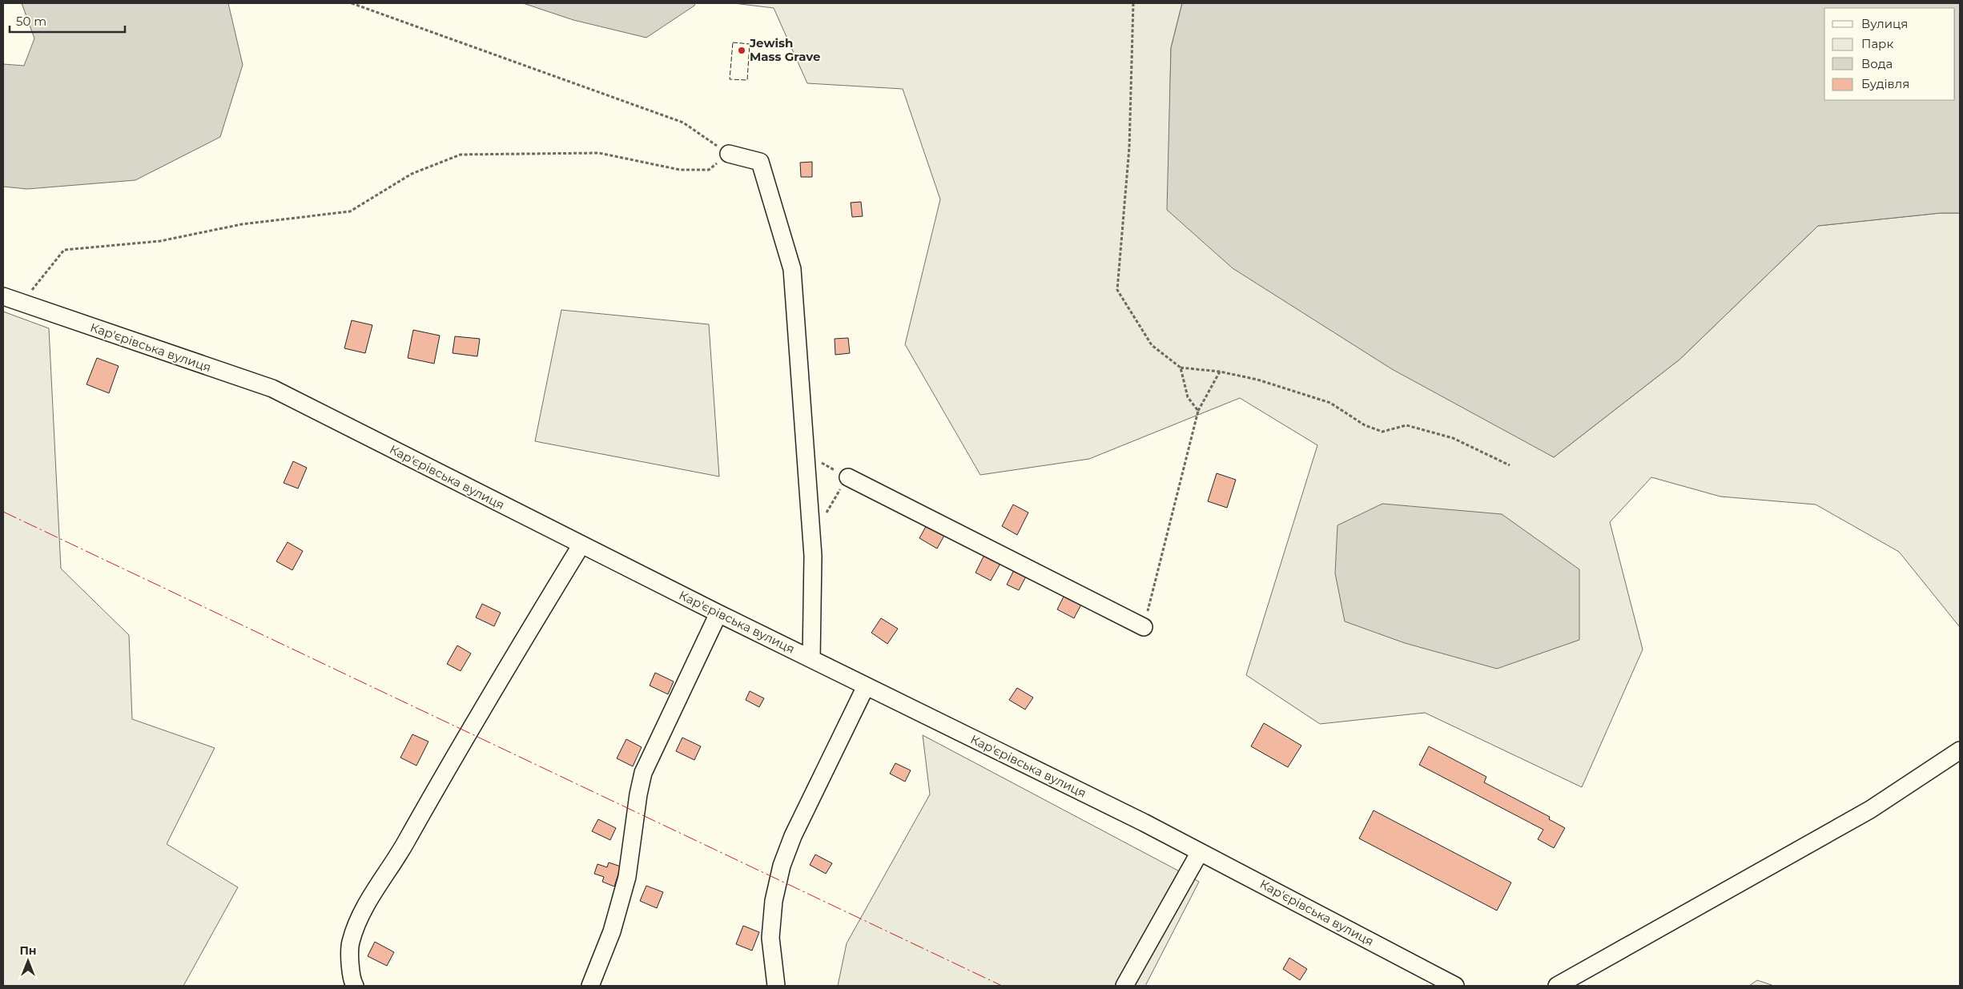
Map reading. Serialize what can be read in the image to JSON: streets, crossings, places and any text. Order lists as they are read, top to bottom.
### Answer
{
  "streets": {
    "street": ["Кар'єрівська вулиця"]
  },
  "places": ["Jewish Mass Grave"],
  "legend": [
    "Вулиця",
    "Парк",
    "Вода",
    "Будівля"
  ],
  "scale_bar": "50 m",
  "north": "top"
}
